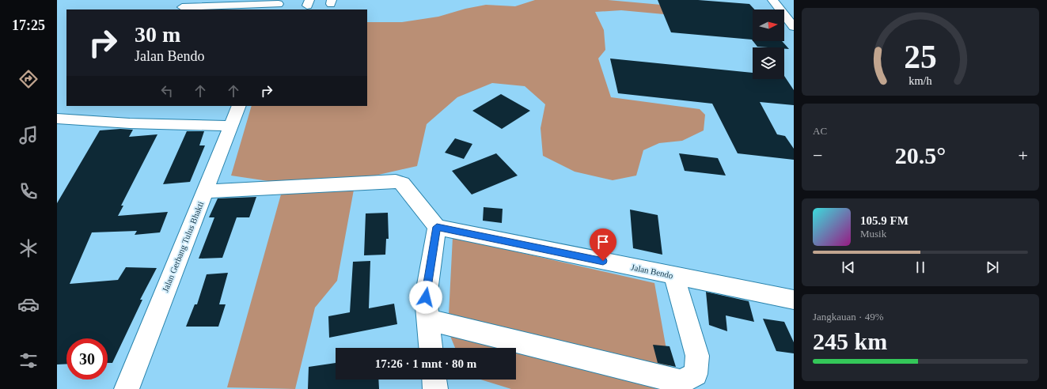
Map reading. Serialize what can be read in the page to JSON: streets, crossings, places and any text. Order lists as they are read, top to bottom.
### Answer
{
  "streets": {
    "street": ["Jalan Gerbang Tulus Bhakti", "Jalan Bendo"]
  },
  "north": "right",
  "page": {
    "tabs": "17:25",
    "turn": ["30 m", "Jalan Bendo"],
    "tile": [
      "AC",
      ["Jangkauan · 49%", "245 km"]
    ],
    "heat": ["−", "20.5°", "+"],
    "song": ["105.9 FM", "Musik"],
    "limit": "30",
    "trip": "17:26 · 1 mnt · 80 m",
    "gauge": ["25", "km/h"]
  }
}
